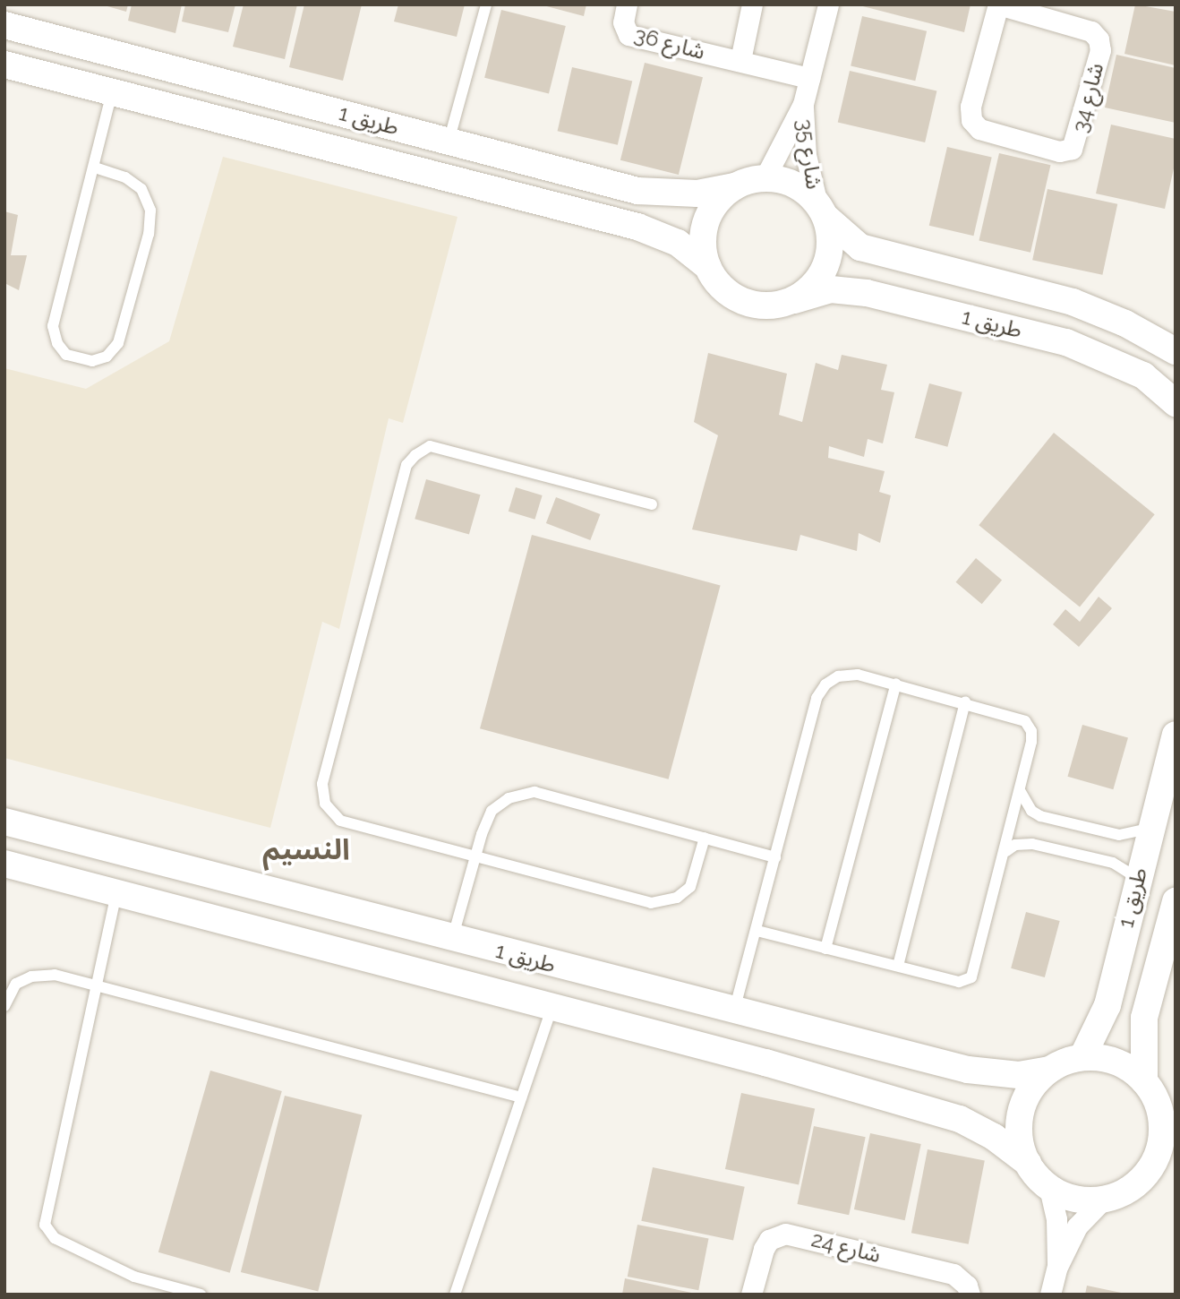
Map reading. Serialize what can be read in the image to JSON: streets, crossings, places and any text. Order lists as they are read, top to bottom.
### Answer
{
  "streets": {
    "street": [
      "شارع 36",
      "شارع 34",
      "طريق 1",
      "شارع 35",
      "شارع 24"
    ]
  },
  "crossings": [
    ["شارع 36", "شارع 35"],
    ["طريق 1", "شارع 35"]
  ],
  "districts": ["النسيم"]
}
